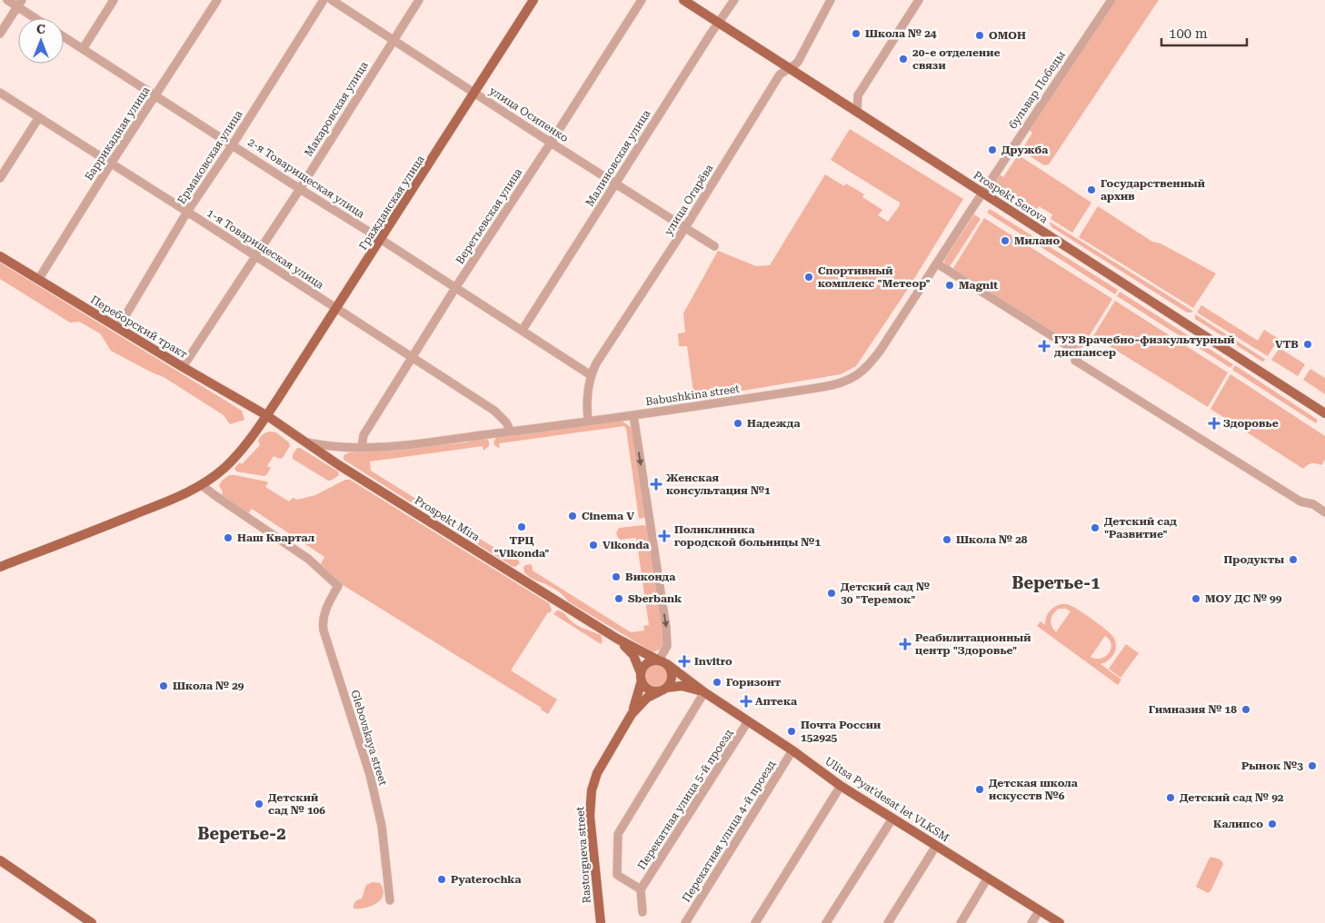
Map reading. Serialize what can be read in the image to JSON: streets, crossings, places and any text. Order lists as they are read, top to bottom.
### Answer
{
  "streets": {
    "main road": [
      "Prospekt Serova",
      "Гражданская улица",
      "Переборский тракт",
      "Prospekt Mira",
      "Ulitsa Pyat'desat let VLKSM",
      "Rastorgueva street"
    ],
    "street": [
      "бульвар Победы",
      "Макаровская улица",
      "улица Осипенко",
      "Баррикадная улица",
      "Ермаковская улица",
      "Малиновская улица",
      "2-я Товарищеская улица",
      "улица Огарёва",
      "Веретьевская улица",
      "1-я Товарищеская улица",
      "Babushkina street",
      "Glebovskaya street",
      "Перекатная улица 5-й проезд",
      "Перекатная улица 4-й проезд"
    ]
  },
  "crossings": [
    ["бульвар Победы", "Prospekt Serova"],
    ["бульвар Победы", "Babushkina street"],
    ["Макаровская улица", "улица Осипенко"],
    ["Макаровская улица", "2-я Товарищеская улица"],
    ["Макаровская улица", "1-я Товарищеская улица"],
    ["Макаровская улица", "Переборский тракт"],
    ["улица Осипенко", "Малиновская улица"],
    ["улица Осипенко", "улица Огарёва"],
    ["улица Осипенко", "Гражданская улица"],
    ["улица Осипенко", "Веретьевская улица"],
    ["Баррикадная улица", "2-я Товарищеская улица"],
    ["Баррикадная улица", "1-я Товарищеская улица"],
    ["Баррикадная улица", "Переборский тракт"],
    ["Ермаковская улица", "2-я Товарищеская улица"],
    ["Ермаковская улица", "1-я Товарищеская улица"],
    ["Ермаковская улица", "Переборский тракт"],
    ["Малиновская улица", "2-я Товарищеская улица"],
    ["Малиновская улица", "Prospekt Serova"],
    ["2-я Товарищеская улица", "улица Огарёва"],
    ["2-я Товарищеская улица", "Гражданская улица"],
    ["2-я Товарищеская улица", "Веретьевская улица"],
    ["Prospekt Serova", "улица Огарёва"],
    ["Prospekt Serova", "Babushkina street"],
    ["улица Огарёва", "Babushkina street"],
    ["Гражданская улица", "1-я Товарищеская улица"],
    ["Гражданская улица", "Переборский тракт"],
    ["Гражданская улица", "Prospekt Mira"],
    ["Веретьевская улица", "1-я Товарищеская улица"],
    ["Веретьевская улица", "Babushkina street"],
    ["1-я Товарищеская улица", "Babushkina street"],
    ["Переборский тракт", "Prospekt Mira"],
    ["Babushkina street", "Prospekt Mira"],
    ["Prospekt Mira", "Ulitsa Pyat'desat let VLKSM"],
    ["Перекатная улица 5-й проезд", "Ulitsa Pyat'desat let VLKSM"],
    ["Ulitsa Pyat'desat let VLKSM", "Перекатная улица 4-й проезд"]
  ],
  "districts": ["Веретье-1", "Веретье-2"],
  "places": {
    "other": [
      "Школа № 24",
      "ОМОН",
      "20-е отделение связи",
      "Дружба",
      "Государственный архив",
      "Милано",
      "Спортивный комплекс \"Метеор\"",
      "Magnit",
      "VTB",
      "Надежда",
      "Cinema V",
      "ТРЦ \"Vikonda\"",
      "Детский сад \"Развитие\"",
      "Наш Квартал",
      "Школа № 28",
      "Vikonda",
      "Продукты",
      "Виконда",
      "Детский сад № 30 \"Теремок\"",
      "Sberbank",
      "МОУ ДС № 99",
      "Горизонт",
      "Школа № 29",
      "Гимназия № 18",
      "Почта России 152925",
      "Рынок №3",
      "Детская школа искусств №6",
      "Детский сад № 92",
      "Детский сад № 106",
      "Калипсо",
      "Pyaterochka"
    ],
    "health": [
      "ГУЗ Врачебно-физкультурный диспансер",
      "Здоровье",
      "Женская консультация №1",
      "Поликлиника городской больницы №1",
      "Реабилитационный центр \"Здоровье\"",
      "Invitro",
      "Аптека"
    ]
  },
  "scale_bar": "100 m",
  "north": "top"
}
